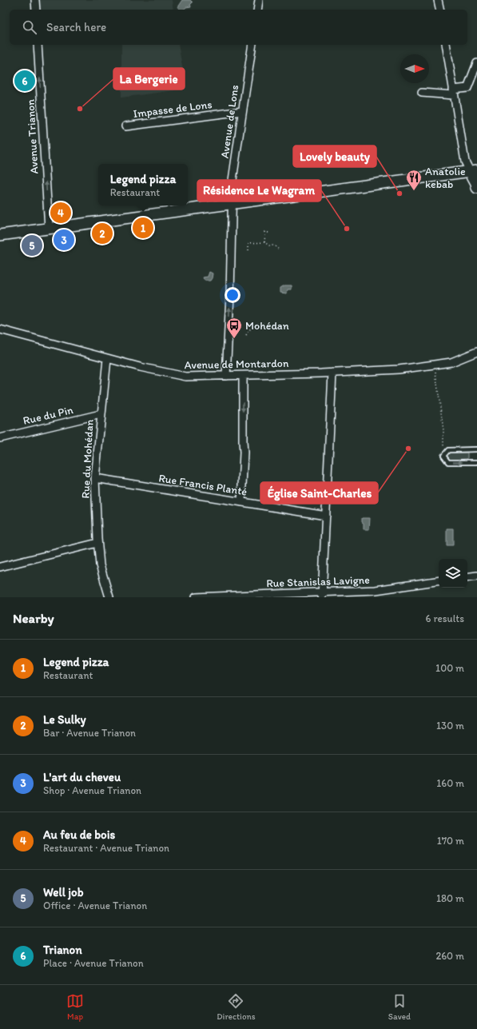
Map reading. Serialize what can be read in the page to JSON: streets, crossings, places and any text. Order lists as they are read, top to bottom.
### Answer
{
  "streets": {
    "street": [
      "Impasse de Lons",
      "Avenue de Lons",
      "Avenue Trianon",
      "Avenue de Montardon",
      "Rue du Pin",
      "Rue du Mohédan",
      "Rue Francis Planté",
      "Rue Stanislas Lavigne"
    ]
  },
  "crossings": [
    ["Impasse de Lons", "Avenue de Lons"],
    ["Avenue de Lons", "Avenue de Montardon"],
    ["Avenue de Montardon", "Rue du Mohédan"],
    ["Rue du Pin", "Rue du Mohédan"],
    ["Rue du Mohédan", "Rue Francis Planté"]
  ],
  "one_way": ["Avenue de Lons", "Avenue Trianon"],
  "places": {
    "other": [
      "La Bergerie",
      "Lovely beauty",
      "Résidence Le Wagram",
      "Église Saint-Charles"
    ],
    "restaurant": ["Anatolie kebab"],
    "bus stop": ["Mohédan"]
  },
  "north": "right",
  "page": {
    "search": "Search here",
    "pins": [
      "6",
      "4",
      "1",
      "2",
      "3",
      "5"
    ],
    "popup": ["Legend pizza", "Restaurant"],
    "heading": ["Nearby", "6 results"],
    "list": [
      {
        "mark": "1",
        "name": "Legend pizza",
        "note": "Restaurant",
        "value": "100 m"
      },
      {
        "mark": "2",
        "name": "Le Sulky",
        "note": "Bar · Avenue Trianon",
        "value": "130 m"
      },
      {
        "mark": "3",
        "name": "L'art du cheveu",
        "note": "Shop · Avenue Trianon",
        "value": "160 m"
      },
      {
        "mark": "4",
        "name": "Au feu de bois",
        "note": "Restaurant · Avenue Trianon",
        "value": "170 m"
      },
      {
        "mark": "5",
        "name": "Well job",
        "note": "Office · Avenue Trianon",
        "value": "180 m"
      },
      {
        "mark": "6",
        "name": "Trianon",
        "note": "Place · Avenue Trianon",
        "value": "260 m"
      }
    ],
    "nav": ["Map", "Directions", "Saved"]
  }
}
